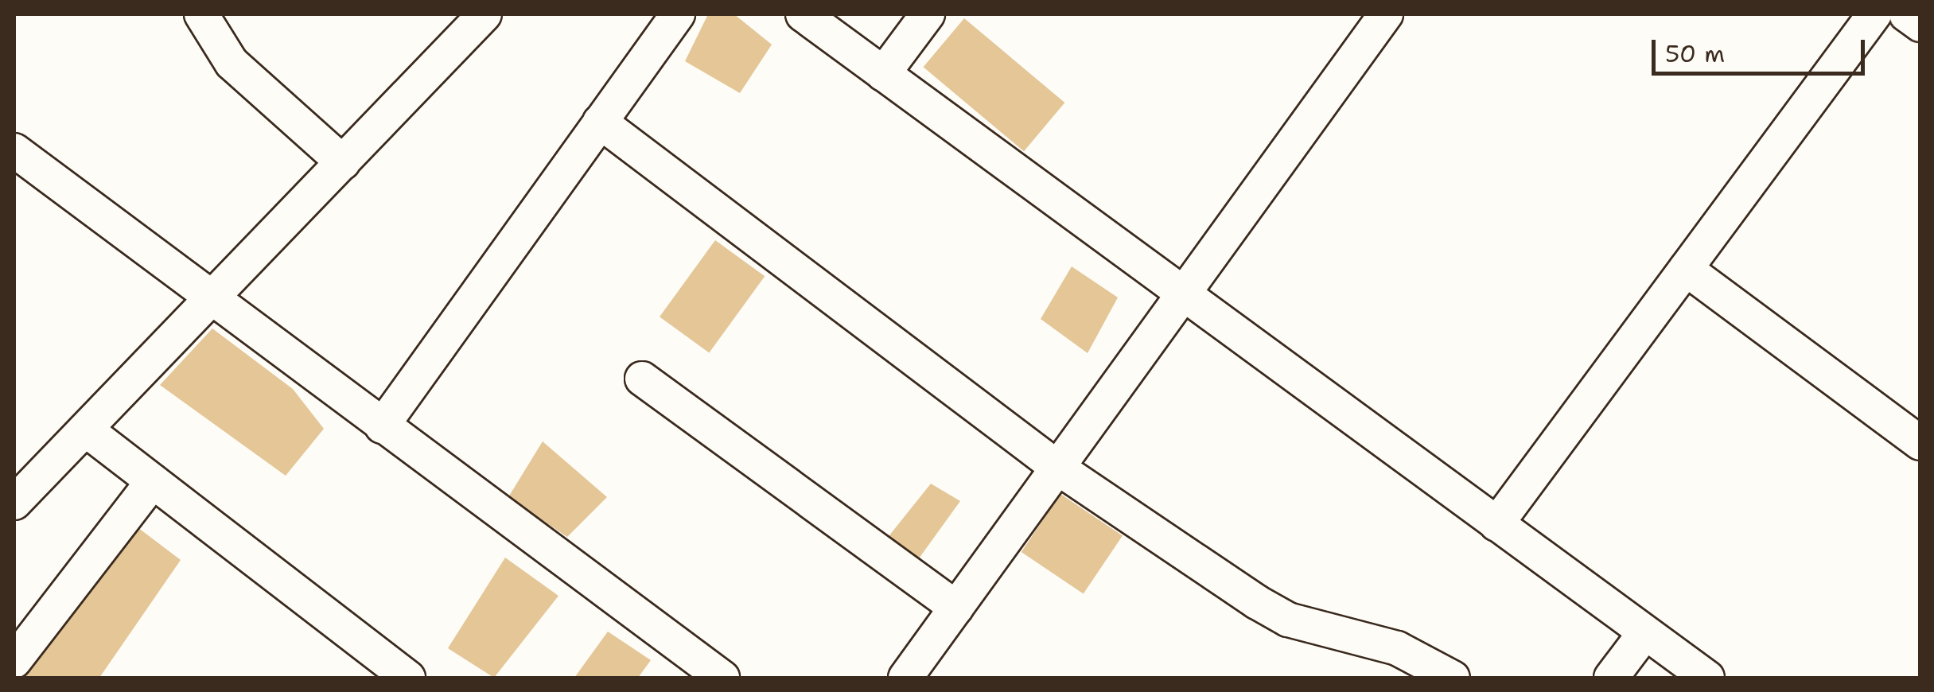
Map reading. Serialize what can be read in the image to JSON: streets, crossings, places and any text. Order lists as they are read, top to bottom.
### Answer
{
  "scale_bar": "50 m"
}
